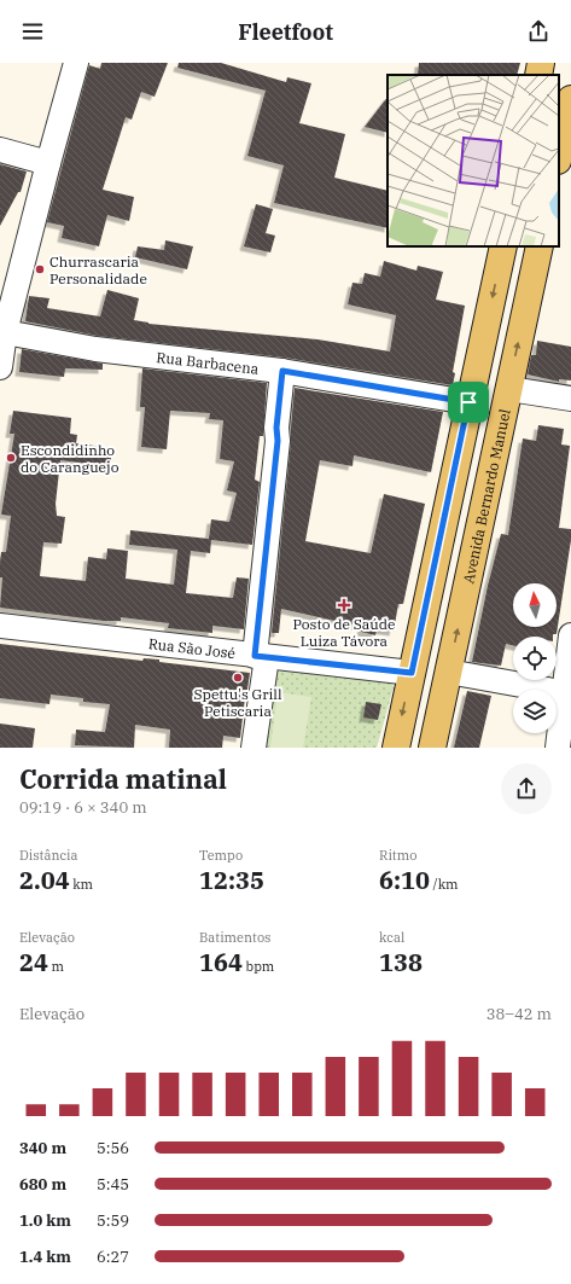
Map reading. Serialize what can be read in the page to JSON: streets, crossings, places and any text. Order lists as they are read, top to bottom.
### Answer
{
  "streets": {
    "main road": ["Avenida Bernardo Manuel"],
    "street": ["Rua Barbacena", "Rua São José"]
  },
  "places": {
    "other": ["Churrascaria Personalidade", "Escondidinho do Caranguejo", "Spettu's Grill Petiscaria"],
    "health": ["Posto de Saúde Luiza Távora"]
  },
  "north": "top",
  "page": {
    "header": "Fleetfoot",
    "heading": ["Corrida matinal", "09:19 · 6 × 340 m"],
    "stats": [
      ["Distância", "2.04 km"],
      ["Tempo", "12:35"],
      ["Ritmo", "6:10 /km"],
      ["Elevação", "24 m"],
      ["Batimentos", "164 bpm"],
      ["kcal", "138"]
    ],
    "chart": ["Elevação", "38–42 m"],
    "list": [
      {
        "name": "340 m",
        "note": "5:56"
      },
      {
        "name": "680 m",
        "note": "5:45"
      },
      {
        "name": "1.0 km",
        "note": "5:59"
      },
      {
        "name": "1.4 km",
        "note": "6:27"
      }
    ]
  }
}
